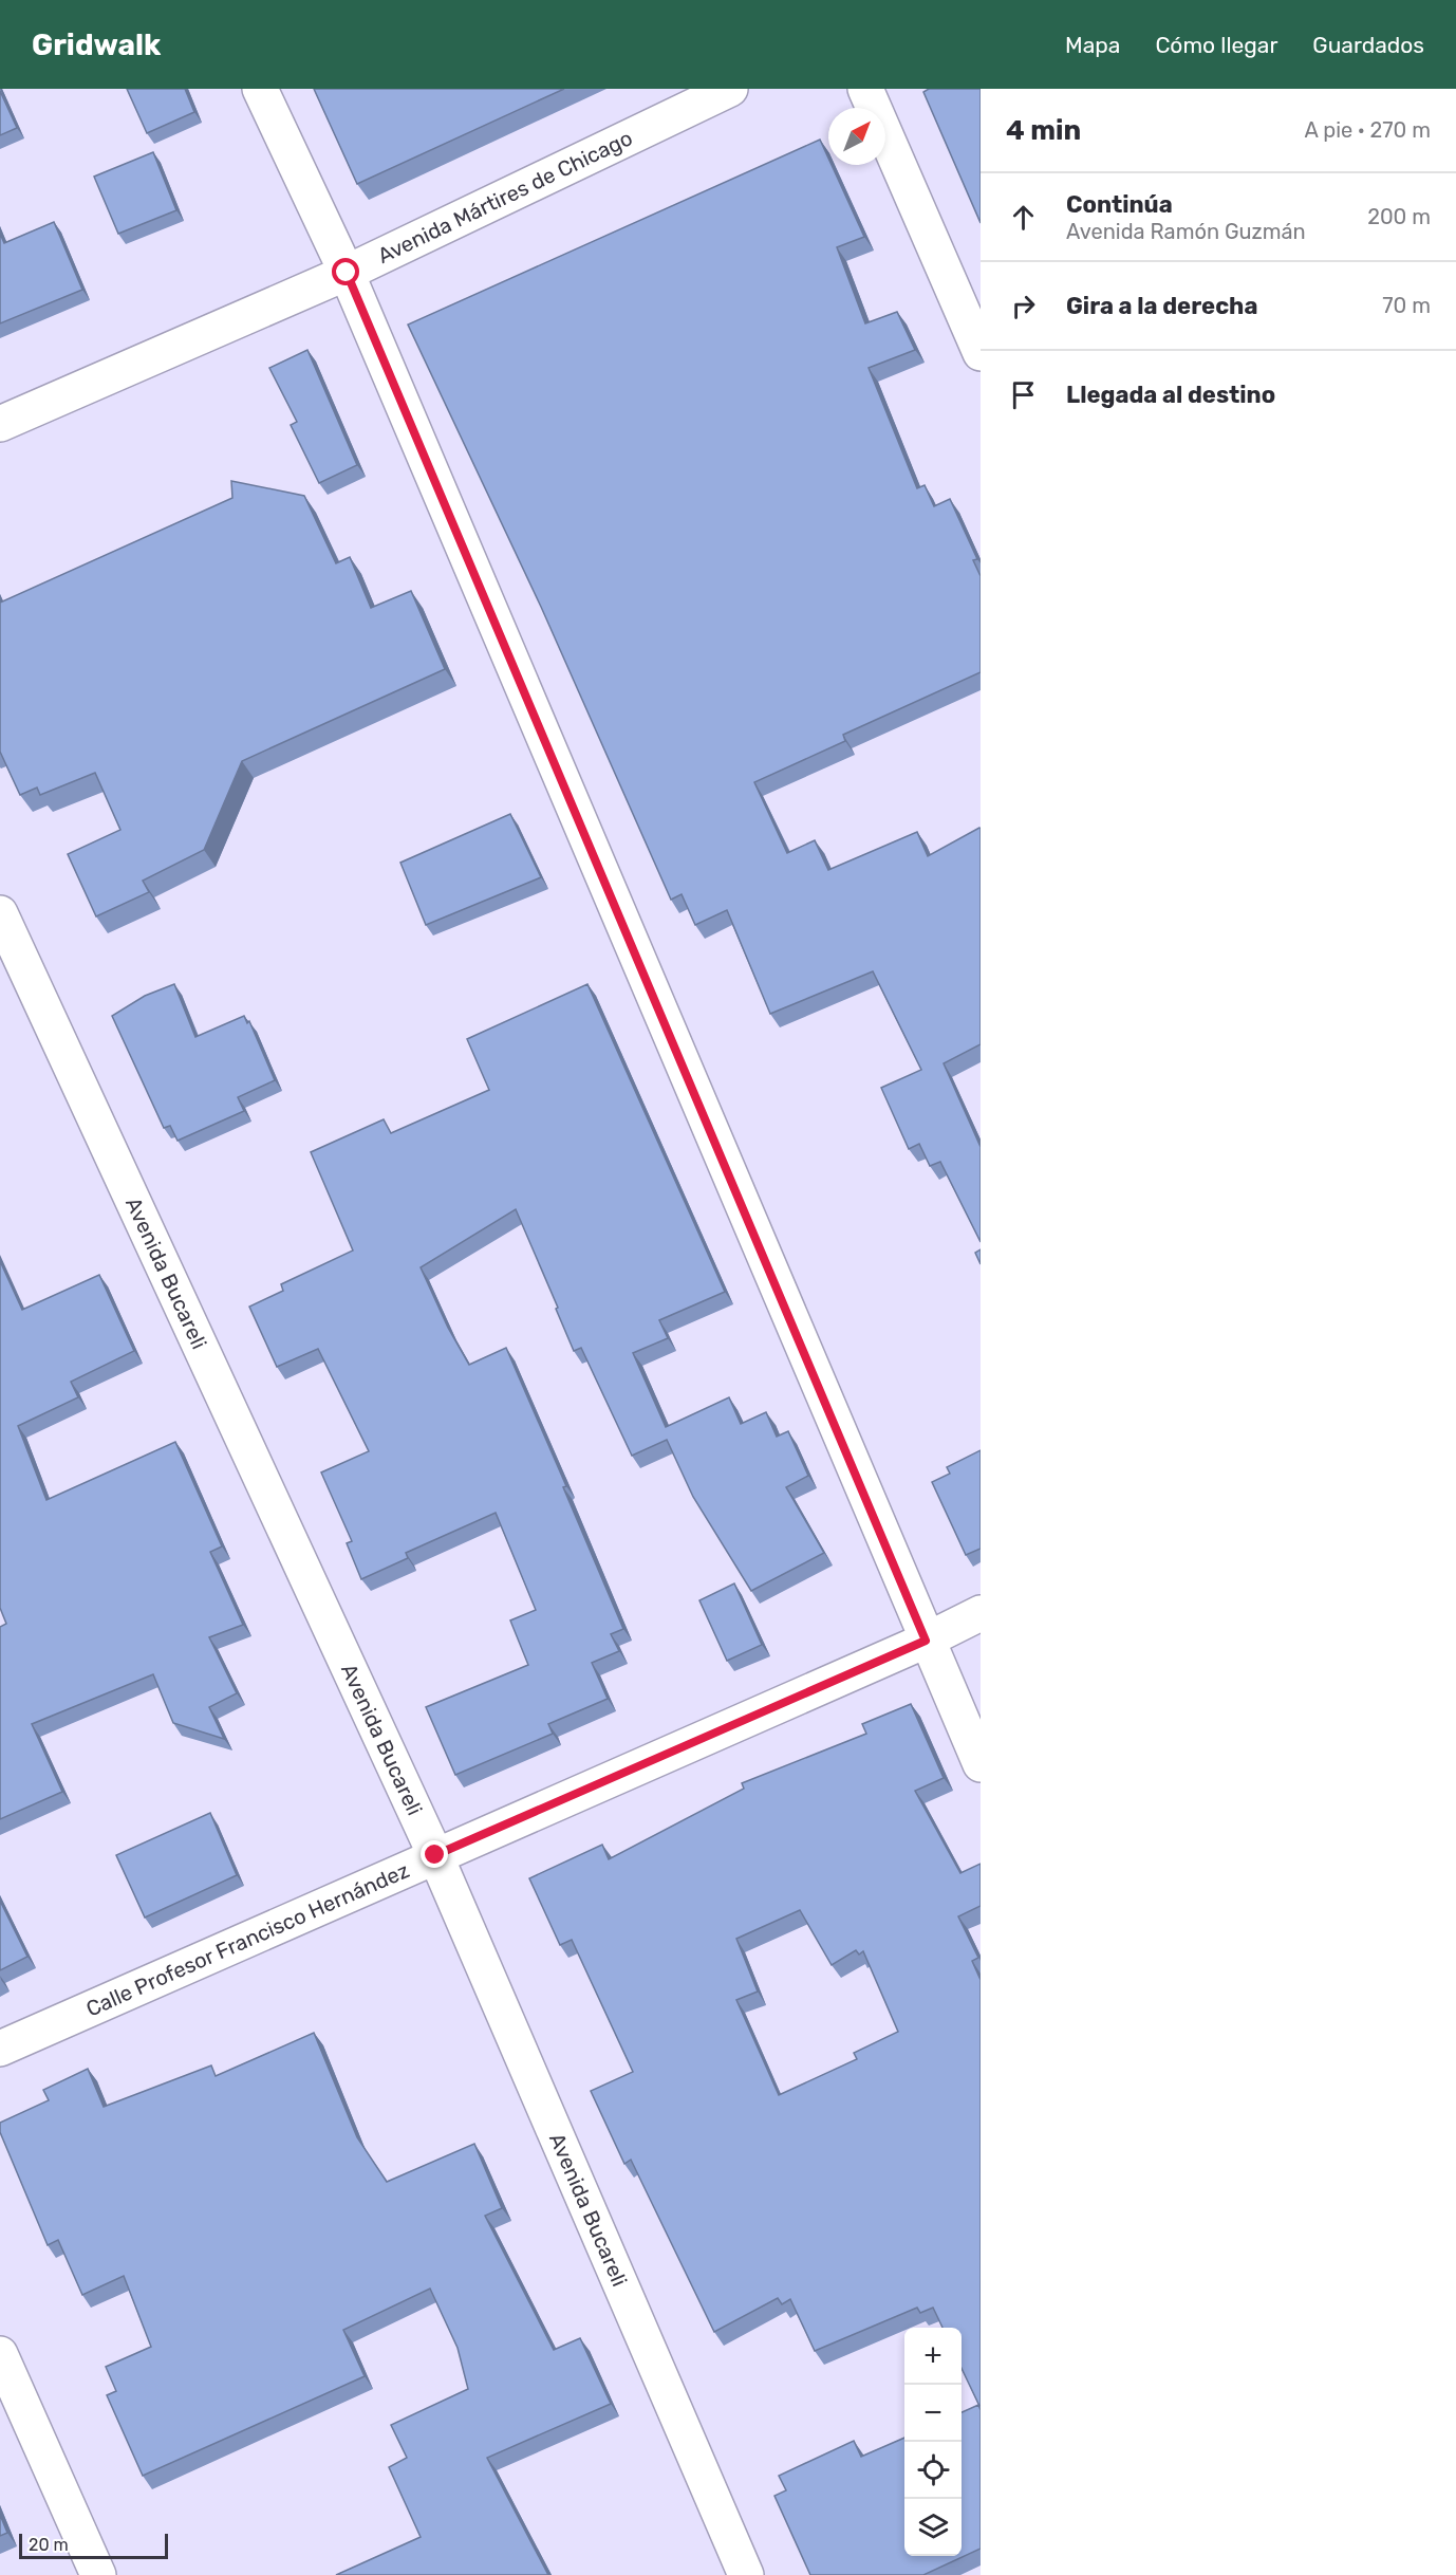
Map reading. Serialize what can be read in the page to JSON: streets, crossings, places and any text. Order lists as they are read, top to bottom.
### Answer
{
  "streets": {
    "street": ["Avenida Mártires de Chicago", "Avenida Bucareli", "Calle Profesor Francisco Hernández"]
  },
  "crossings": [
    ["Avenida Bucareli", "Calle Profesor Francisco Hernández"]
  ],
  "scale_bar": "20 m",
  "north": "top right",
  "page": {
    "header": "Gridwalk",
    "nav": ["Mapa", "Cómo llegar", "Guardados"],
    "heading": ["4 min", "A pie · 270 m"],
    "list": [
      ["Continúa", "Avenida Ramón Guzmán", "200 m"],
      ["Gira a la derecha", "70 m"],
      "Llegada al destino"
    ],
    "map_buttons": ["+", "−"],
    "scale": "20 m"
  }
}
